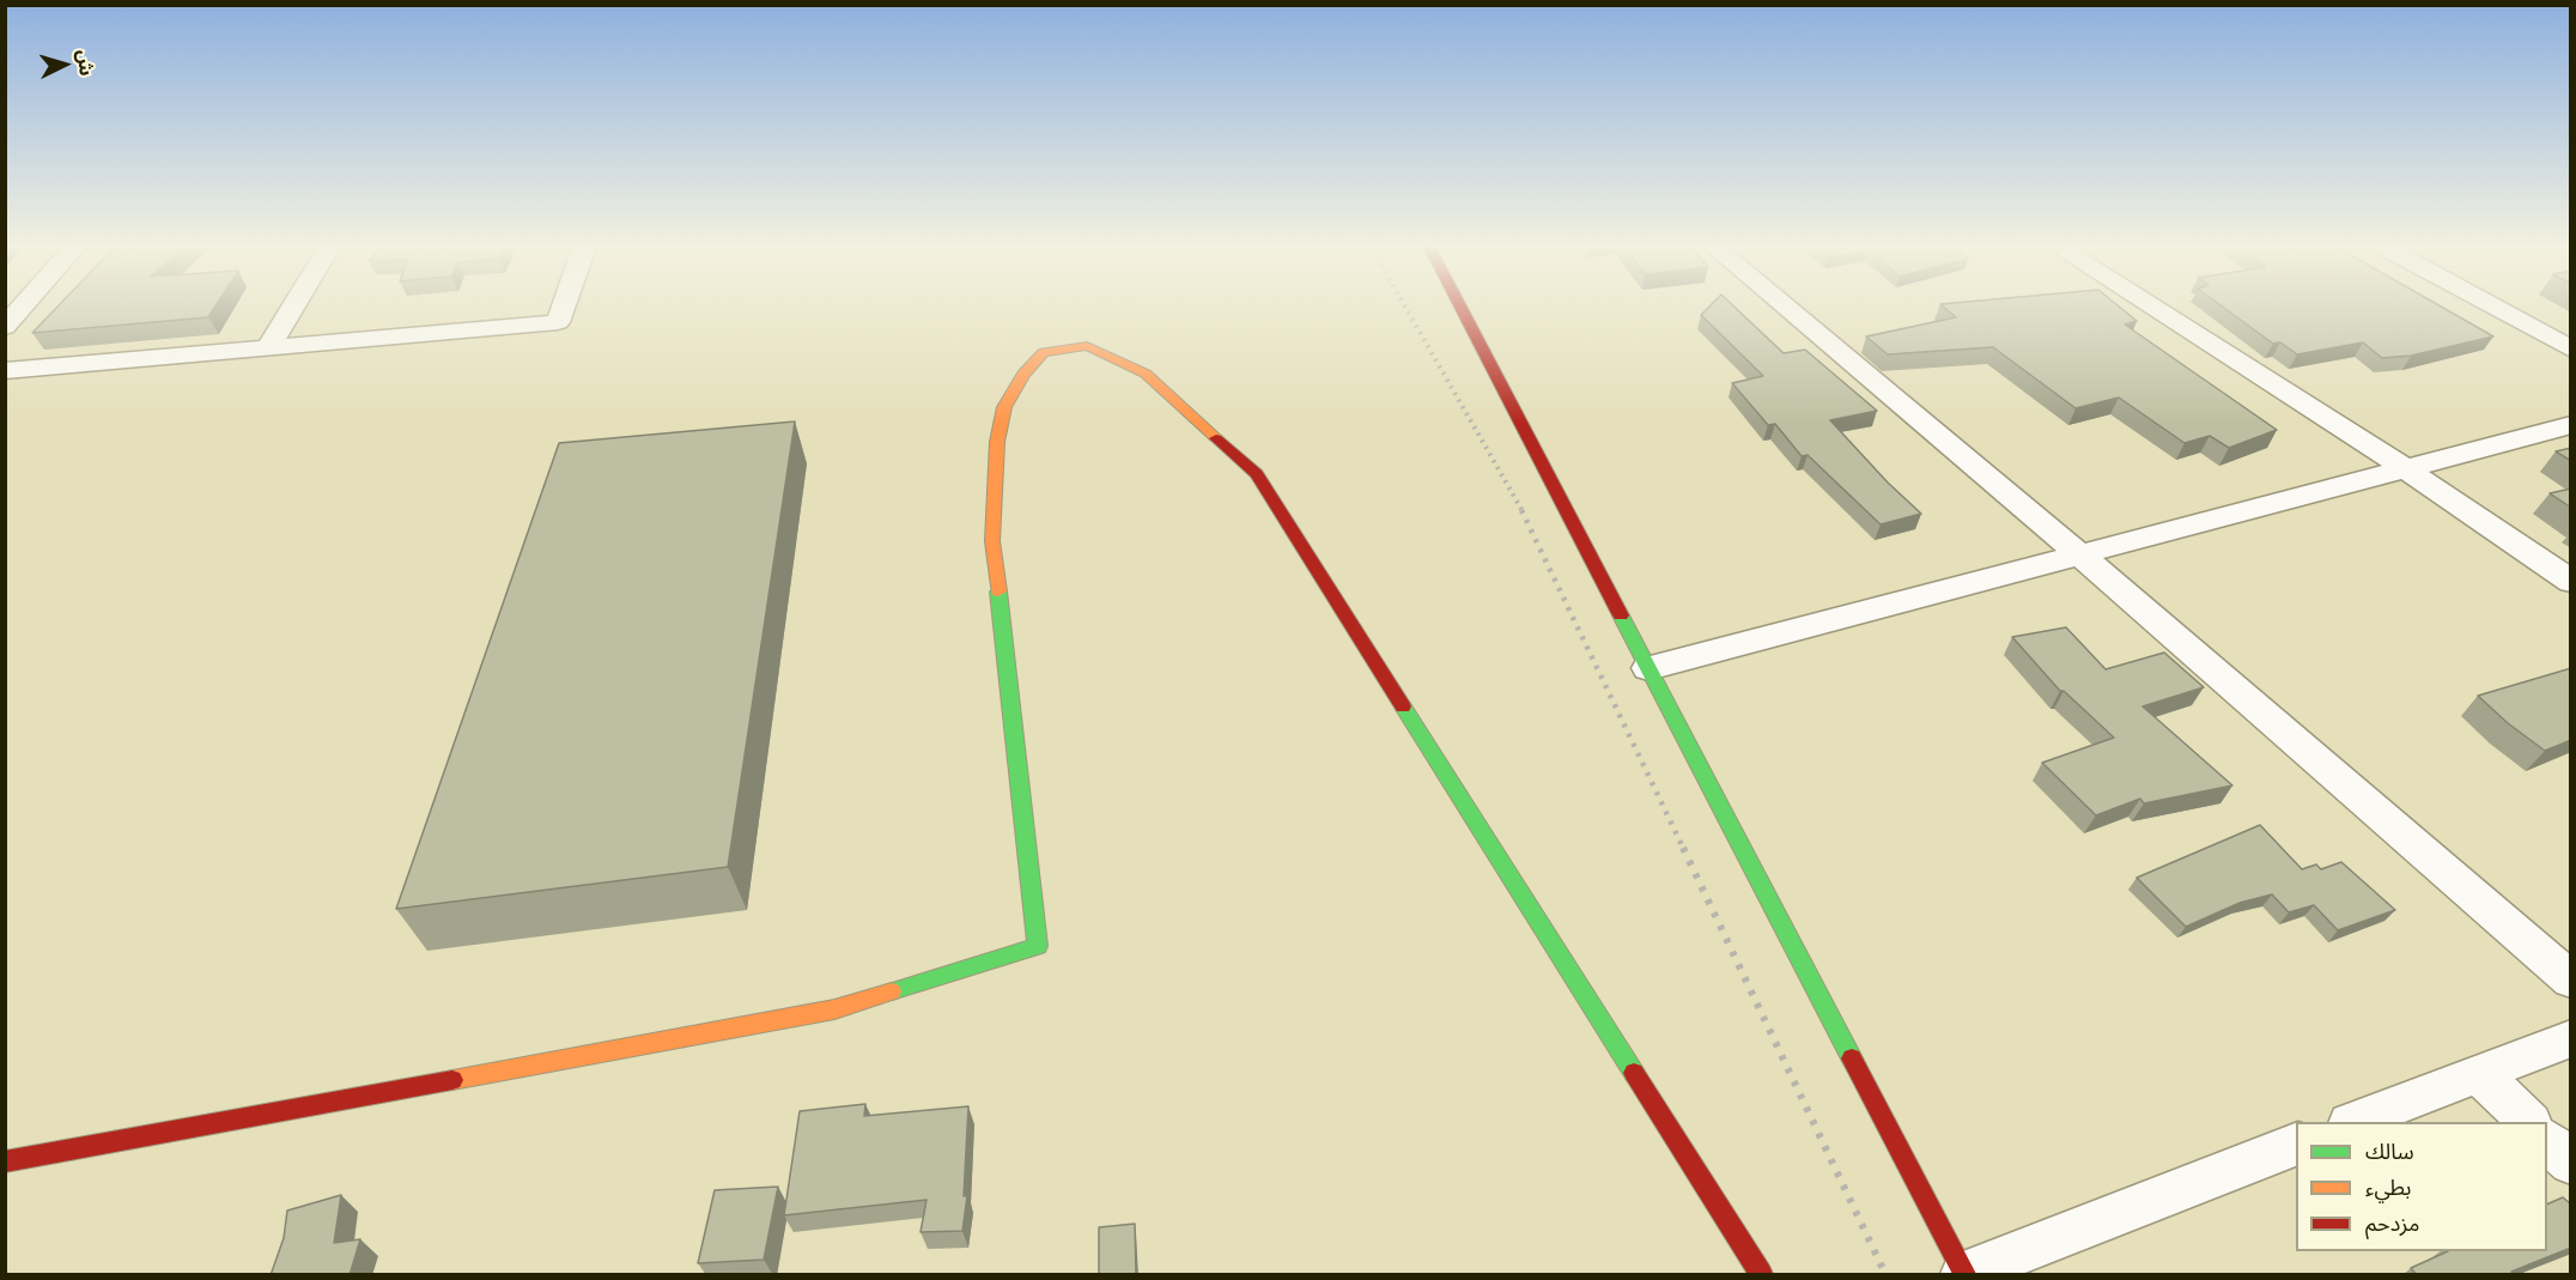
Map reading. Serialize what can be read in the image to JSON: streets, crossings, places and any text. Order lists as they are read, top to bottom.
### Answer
{
  "legend": ["سالك", "بطيء", "مزدحم"],
  "north": "right"
}
